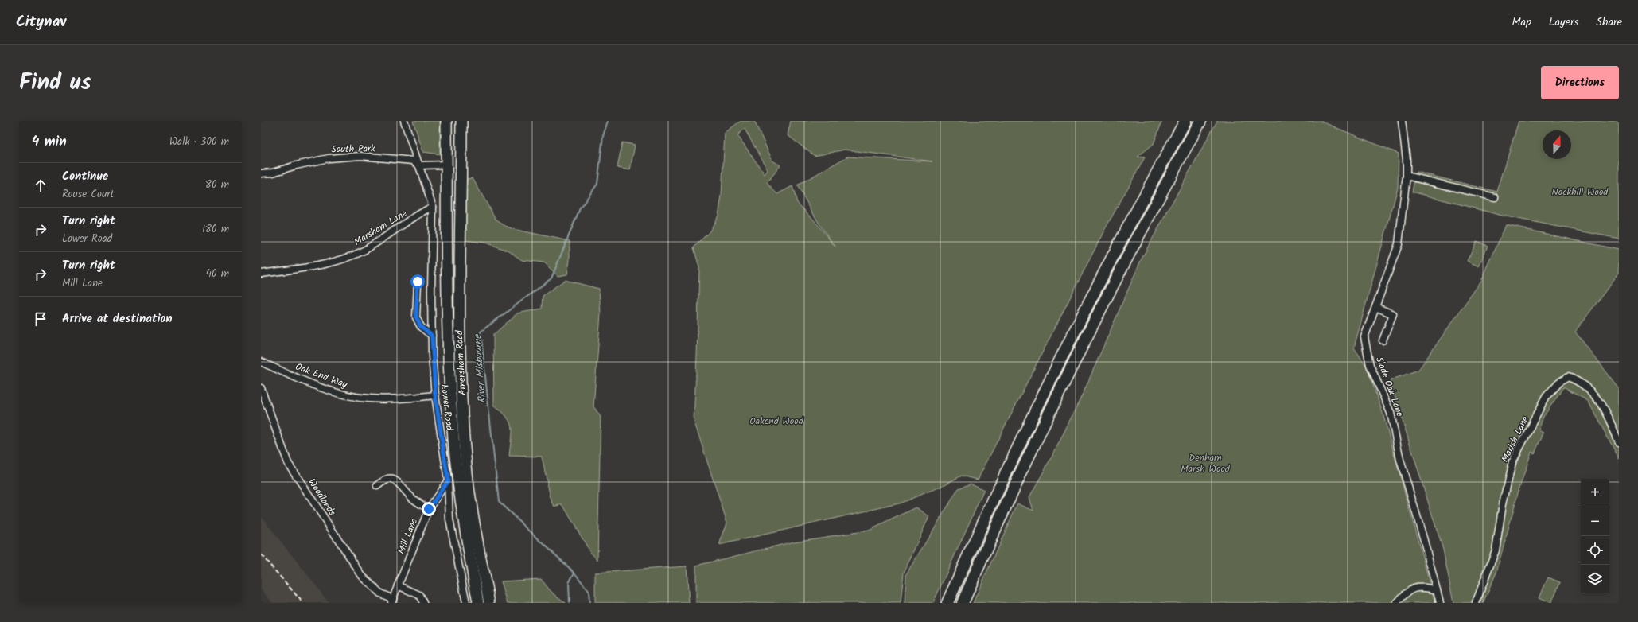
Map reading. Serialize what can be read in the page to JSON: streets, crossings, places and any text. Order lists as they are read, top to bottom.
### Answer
{
  "streets": {
    "highway": ["Amersham Road"],
    "street": [
      "South Park",
      "Marsham Lane",
      "Oak End Way",
      "Slade Oak Lane",
      "Lower Road",
      "Marish Lane",
      "Woodlands",
      "Mill Lane"
    ]
  },
  "crossings": [
    ["South Park", "Lower Road"],
    ["Marsham Lane", "Lower Road"],
    ["Oak End Way", "Lower Road"],
    ["Lower Road", "Mill Lane"],
    ["Woodlands", "Mill Lane"]
  ],
  "water": ["River Misbourne"],
  "parks": ["Nockhill Wood", "Oakend Wood", "Denham Marsh Wood"],
  "north": "top",
  "page": {
    "header": "Citynav",
    "nav": ["Map", "Layers", "Share"],
    "title": "Find us",
    "buttons": "Directions",
    "heading": ["4 min", "Walk · 300 m"],
    "list": [
      ["Continue", "Rouse Court", "80 m"],
      ["Turn right", "Lower Road", "180 m"],
      ["Turn right", "Mill Lane", "40 m"],
      "Arrive at destination"
    ],
    "map_buttons": ["+", "−"]
  }
}
